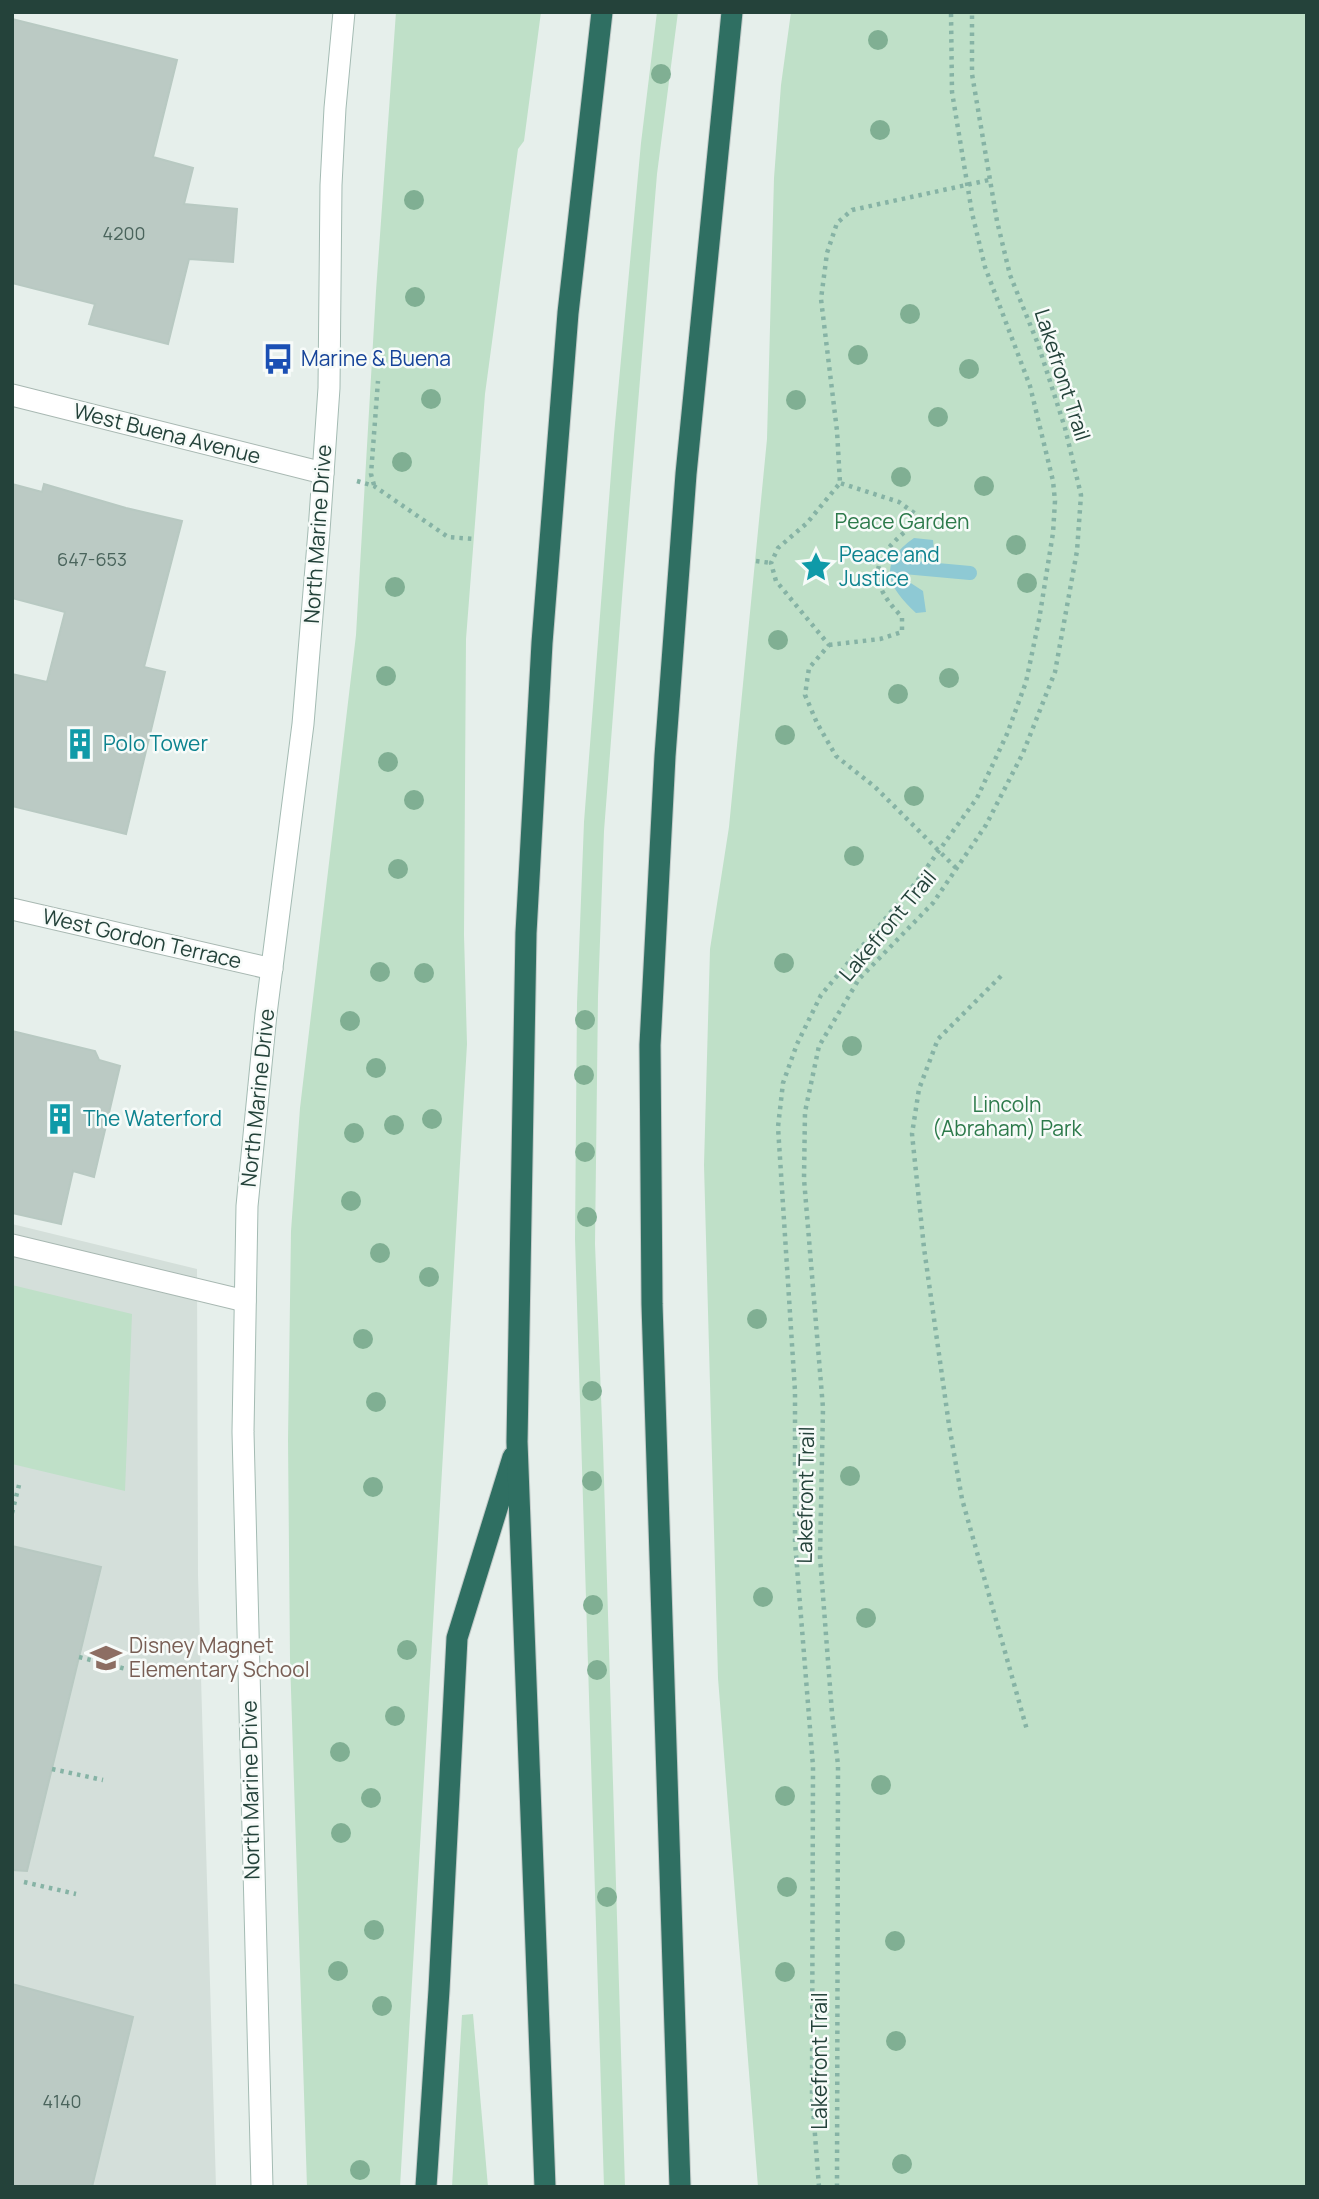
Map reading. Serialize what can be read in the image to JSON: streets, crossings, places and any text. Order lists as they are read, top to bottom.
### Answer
{
  "streets": {
    "street": ["West Buena Avenue", "North Marine Drive", "West Gordon Terrace"],
    "path": ["Lakefront Trail"]
  },
  "crossings": [
    ["West Buena Avenue", "North Marine Drive"],
    ["North Marine Drive", "West Gordon Terrace"]
  ],
  "parks": ["Peace Garden", "Lincoln (Abraham) Park"],
  "places": {
    "bus stop": ["Marine & Buena"],
    "place": ["Peace and Justice"],
    "building": ["Polo Tower", "The Waterford"],
    "school or university": ["Disney Magnet Elementary School"]
  },
  "house_numbers": ["4200", "647-653", "4140"]
}
